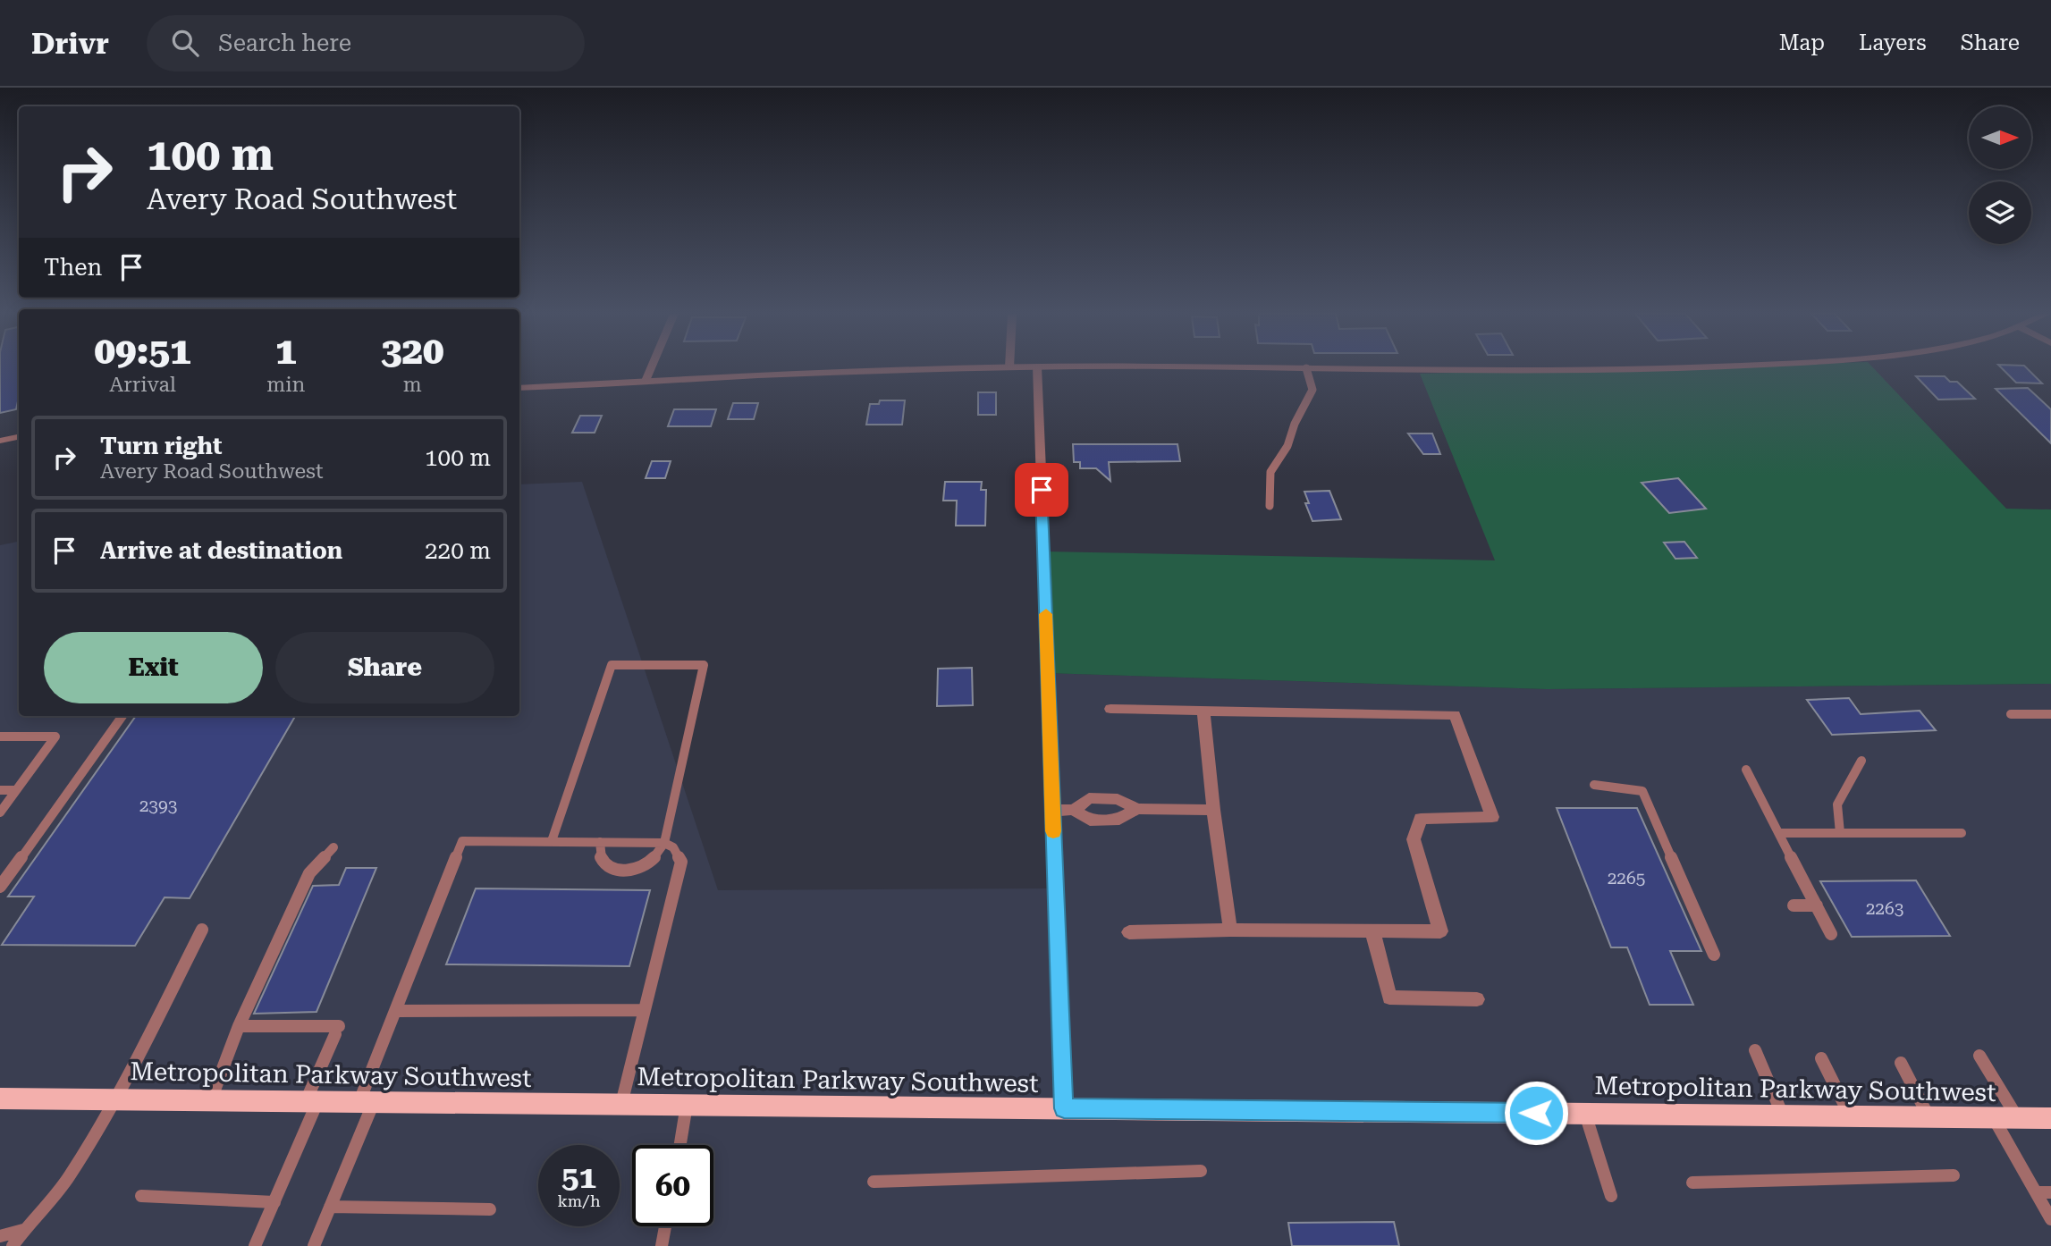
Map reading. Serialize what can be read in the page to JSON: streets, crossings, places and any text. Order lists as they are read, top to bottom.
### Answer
{
  "streets": {
    "main road": ["Metropolitan Parkway Southwest"]
  },
  "house_numbers": ["2393", "2265", "2263"],
  "north": "right",
  "page": {
    "header": "Drivr",
    "search": "Search here",
    "nav": ["Map", "Layers", "Share"],
    "turn": ["100 m", "Avery Road Southwest"],
    "then": "Then",
    "eta": [
      "09:51",
      "Arrival",
      "1",
      "min",
      "320",
      "m"
    ],
    "list": [
      {
        "name": "Turn right",
        "note": "Avery Road Southwest",
        "value": "100 m"
      },
      {
        "name": "Arrive at destination",
        "value": "220 m"
      }
    ],
    "buttons": ["Exit", "Share"],
    "speed": "51 km/h",
    "limit": "60"
  }
}
